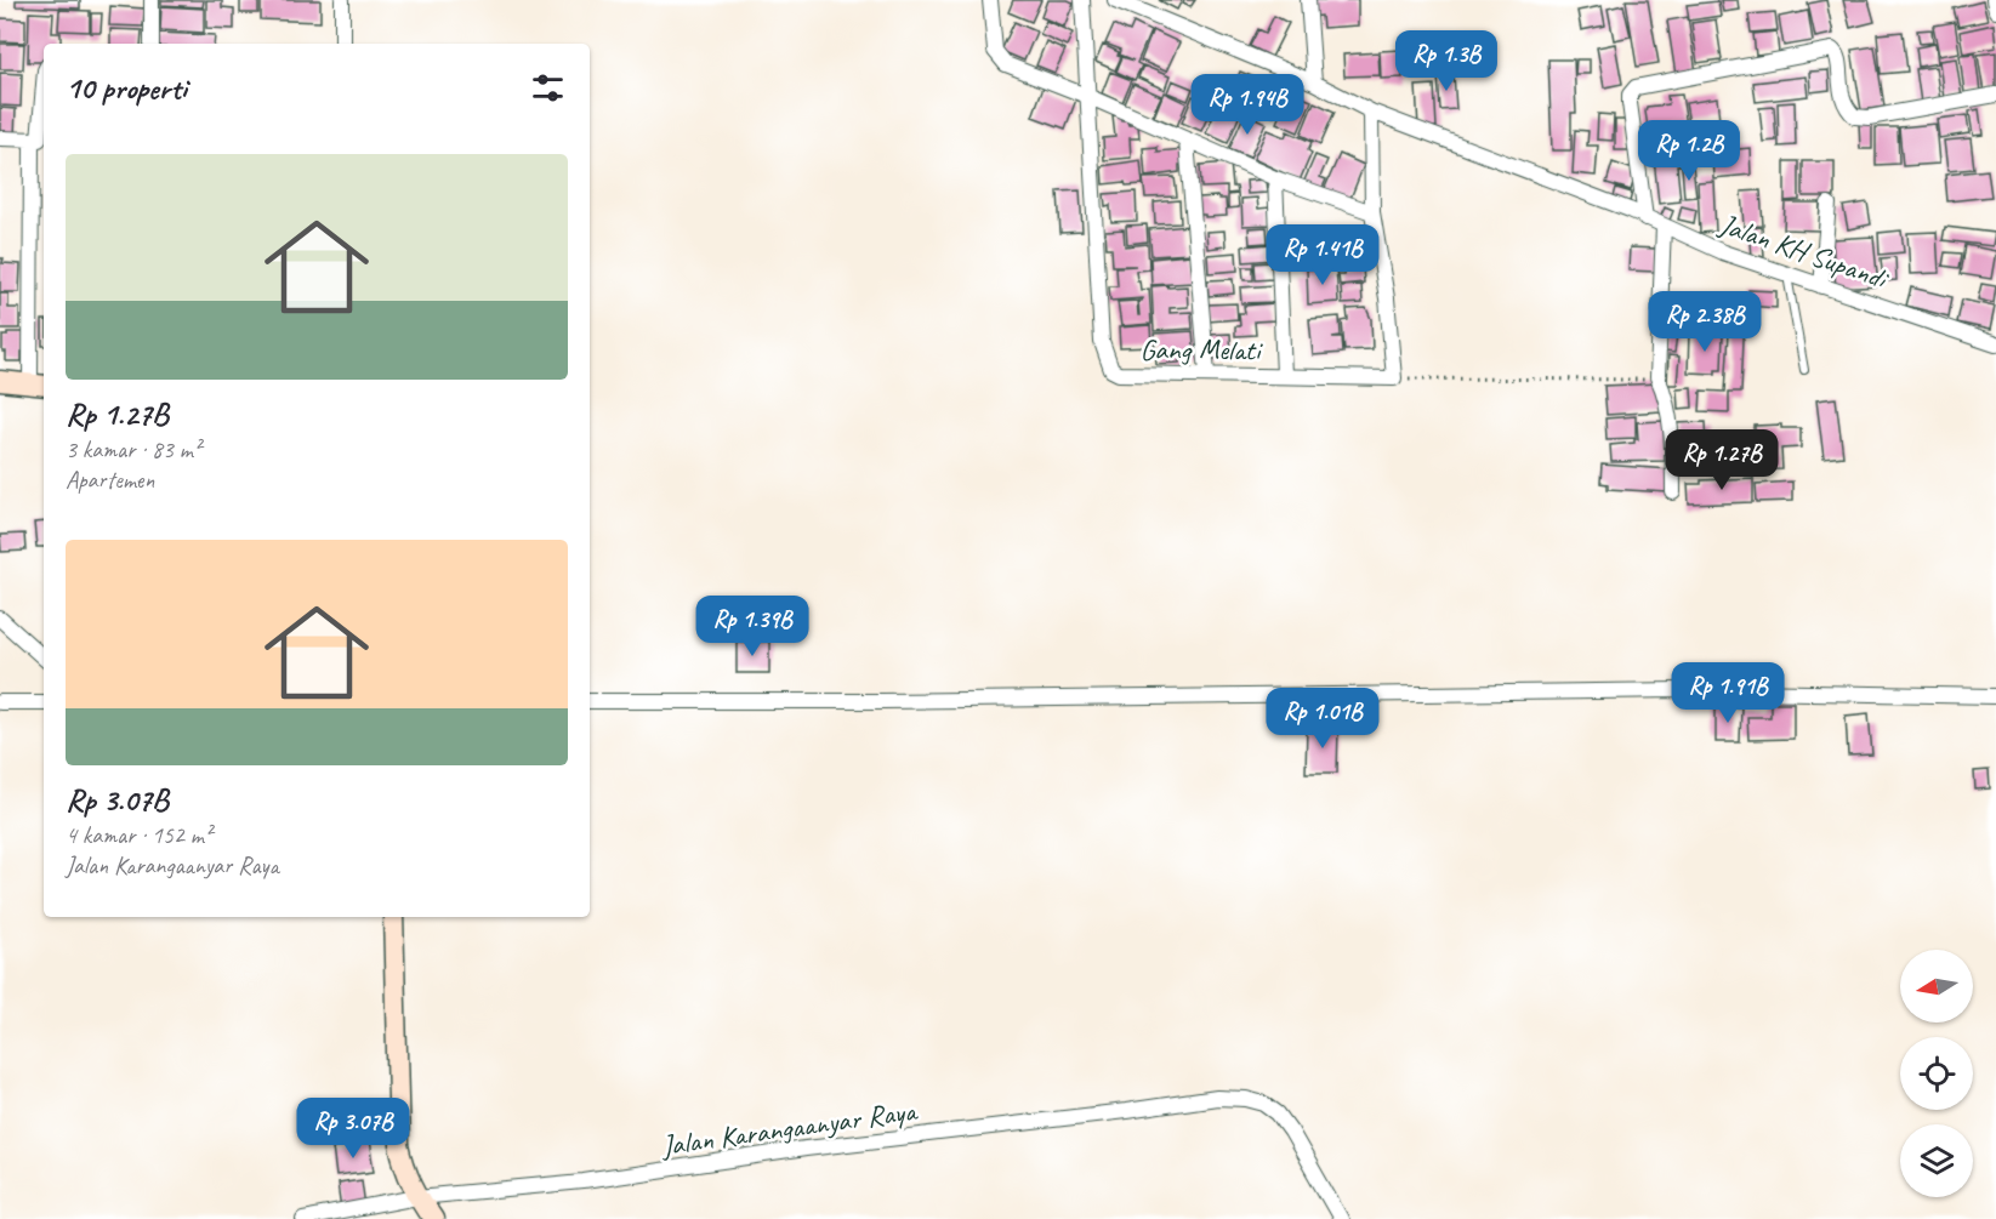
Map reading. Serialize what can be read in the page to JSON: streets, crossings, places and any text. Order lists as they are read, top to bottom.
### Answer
{
  "streets": {
    "street": ["Jalan KH Supandi", "Gang Melati", "Jalan Karangaanyar Raya"]
  },
  "north": "left",
  "page": {
    "price": [
      "Rp 1.3B",
      "Rp 1.94B",
      "Rp 1.2B",
      "Rp 1.41B",
      "Rp 2.38B",
      "Rp 1.27B",
      "Rp 1.39B",
      "Rp 1.91B",
      "Rp 1.01B",
      "Rp 3.07B"
    ],
    "heading": "10 properti",
    "list": [
      {
        "name": "Rp 1.27B",
        "note": "3 kamar · 83 m² · Apartemen"
      },
      {
        "name": "Rp 3.07B",
        "note": "4 kamar · 152 m² · Jalan Karangaanyar Raya"
      }
    ]
  }
}
